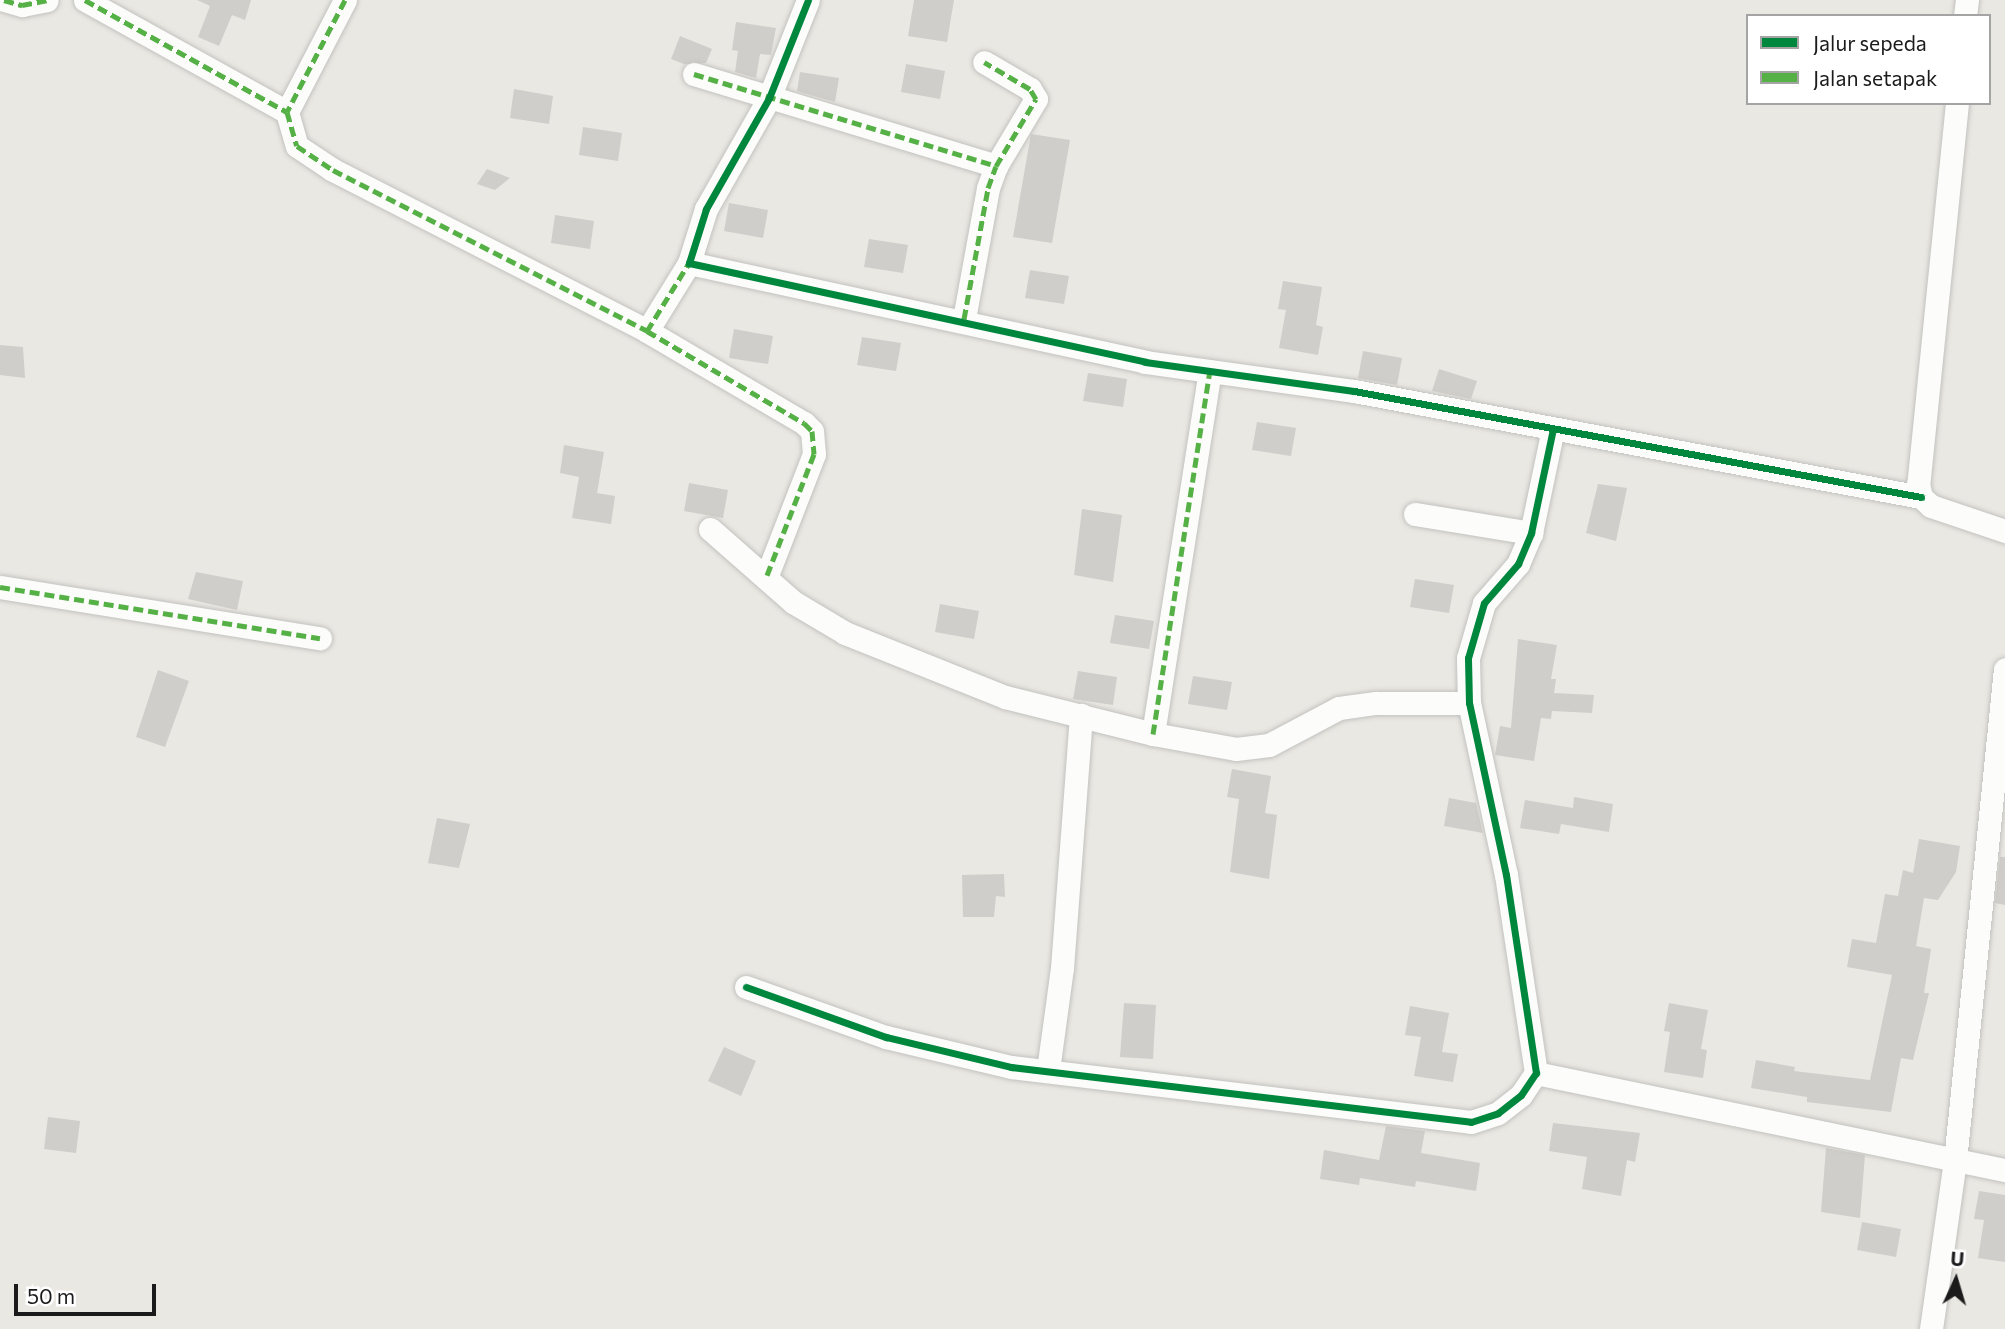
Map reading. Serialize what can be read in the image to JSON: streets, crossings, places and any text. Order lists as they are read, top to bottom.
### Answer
{
  "legend": ["Jalur sepeda", "Jalan setapak"],
  "scale_bar": "50 m",
  "north": "top"
}
